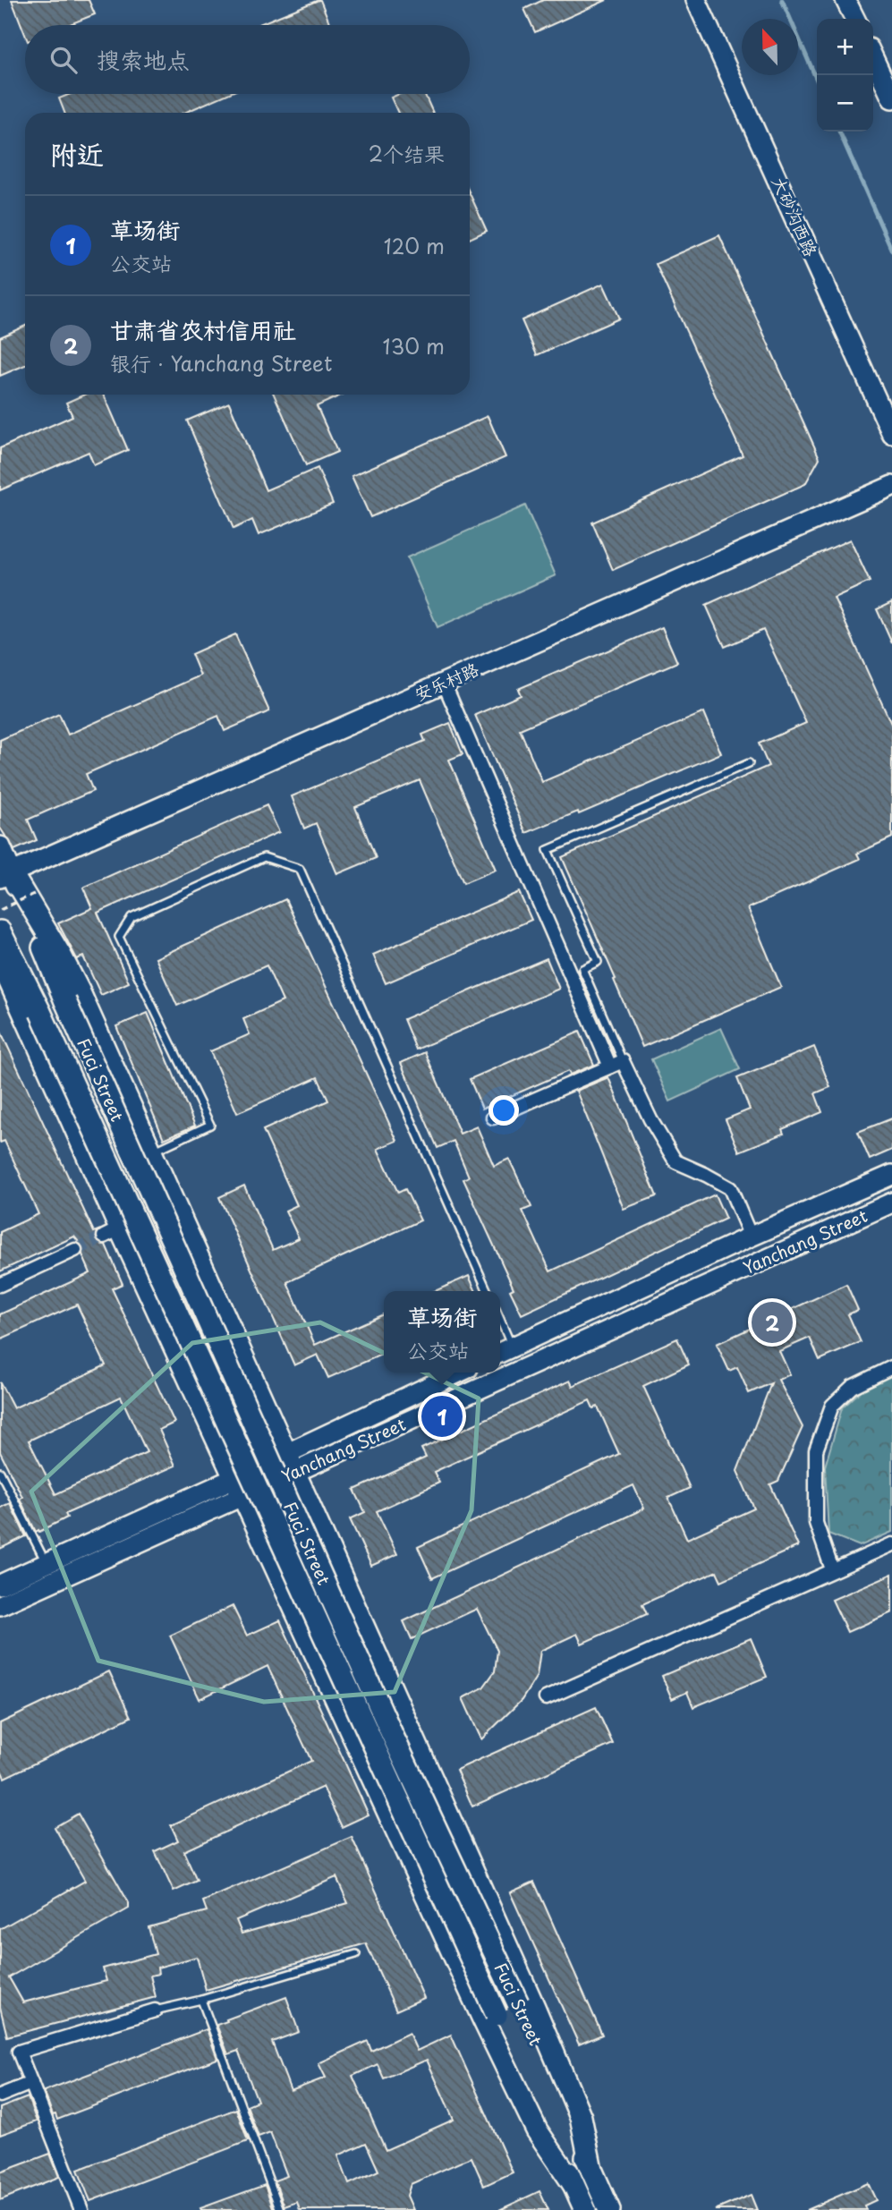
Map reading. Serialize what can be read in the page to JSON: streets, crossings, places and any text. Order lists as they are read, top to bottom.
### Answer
{
  "streets": {
    "main road": [
      "大砂沟西路",
      "安乐村路",
      "Fuci Street",
      "Yanchang Street"
    ]
  },
  "crossings": [
    ["安乐村路", "Fuci Street"]
  ],
  "north": "top",
  "page": {
    "map_buttons": ["+", "−"],
    "search": "搜索地点",
    "heading": ["附近", "2个结果"],
    "list": [
      {
        "mark": "1",
        "name": "草场街",
        "note": "公交站",
        "value": "120 m"
      },
      {
        "mark": "2",
        "name": "甘肃省农村信用社",
        "note": "银行 · Yanchang Street",
        "value": "130 m"
      }
    ],
    "popup": ["草场街", "公交站"],
    "pins": ["2", "1"]
  }
}
